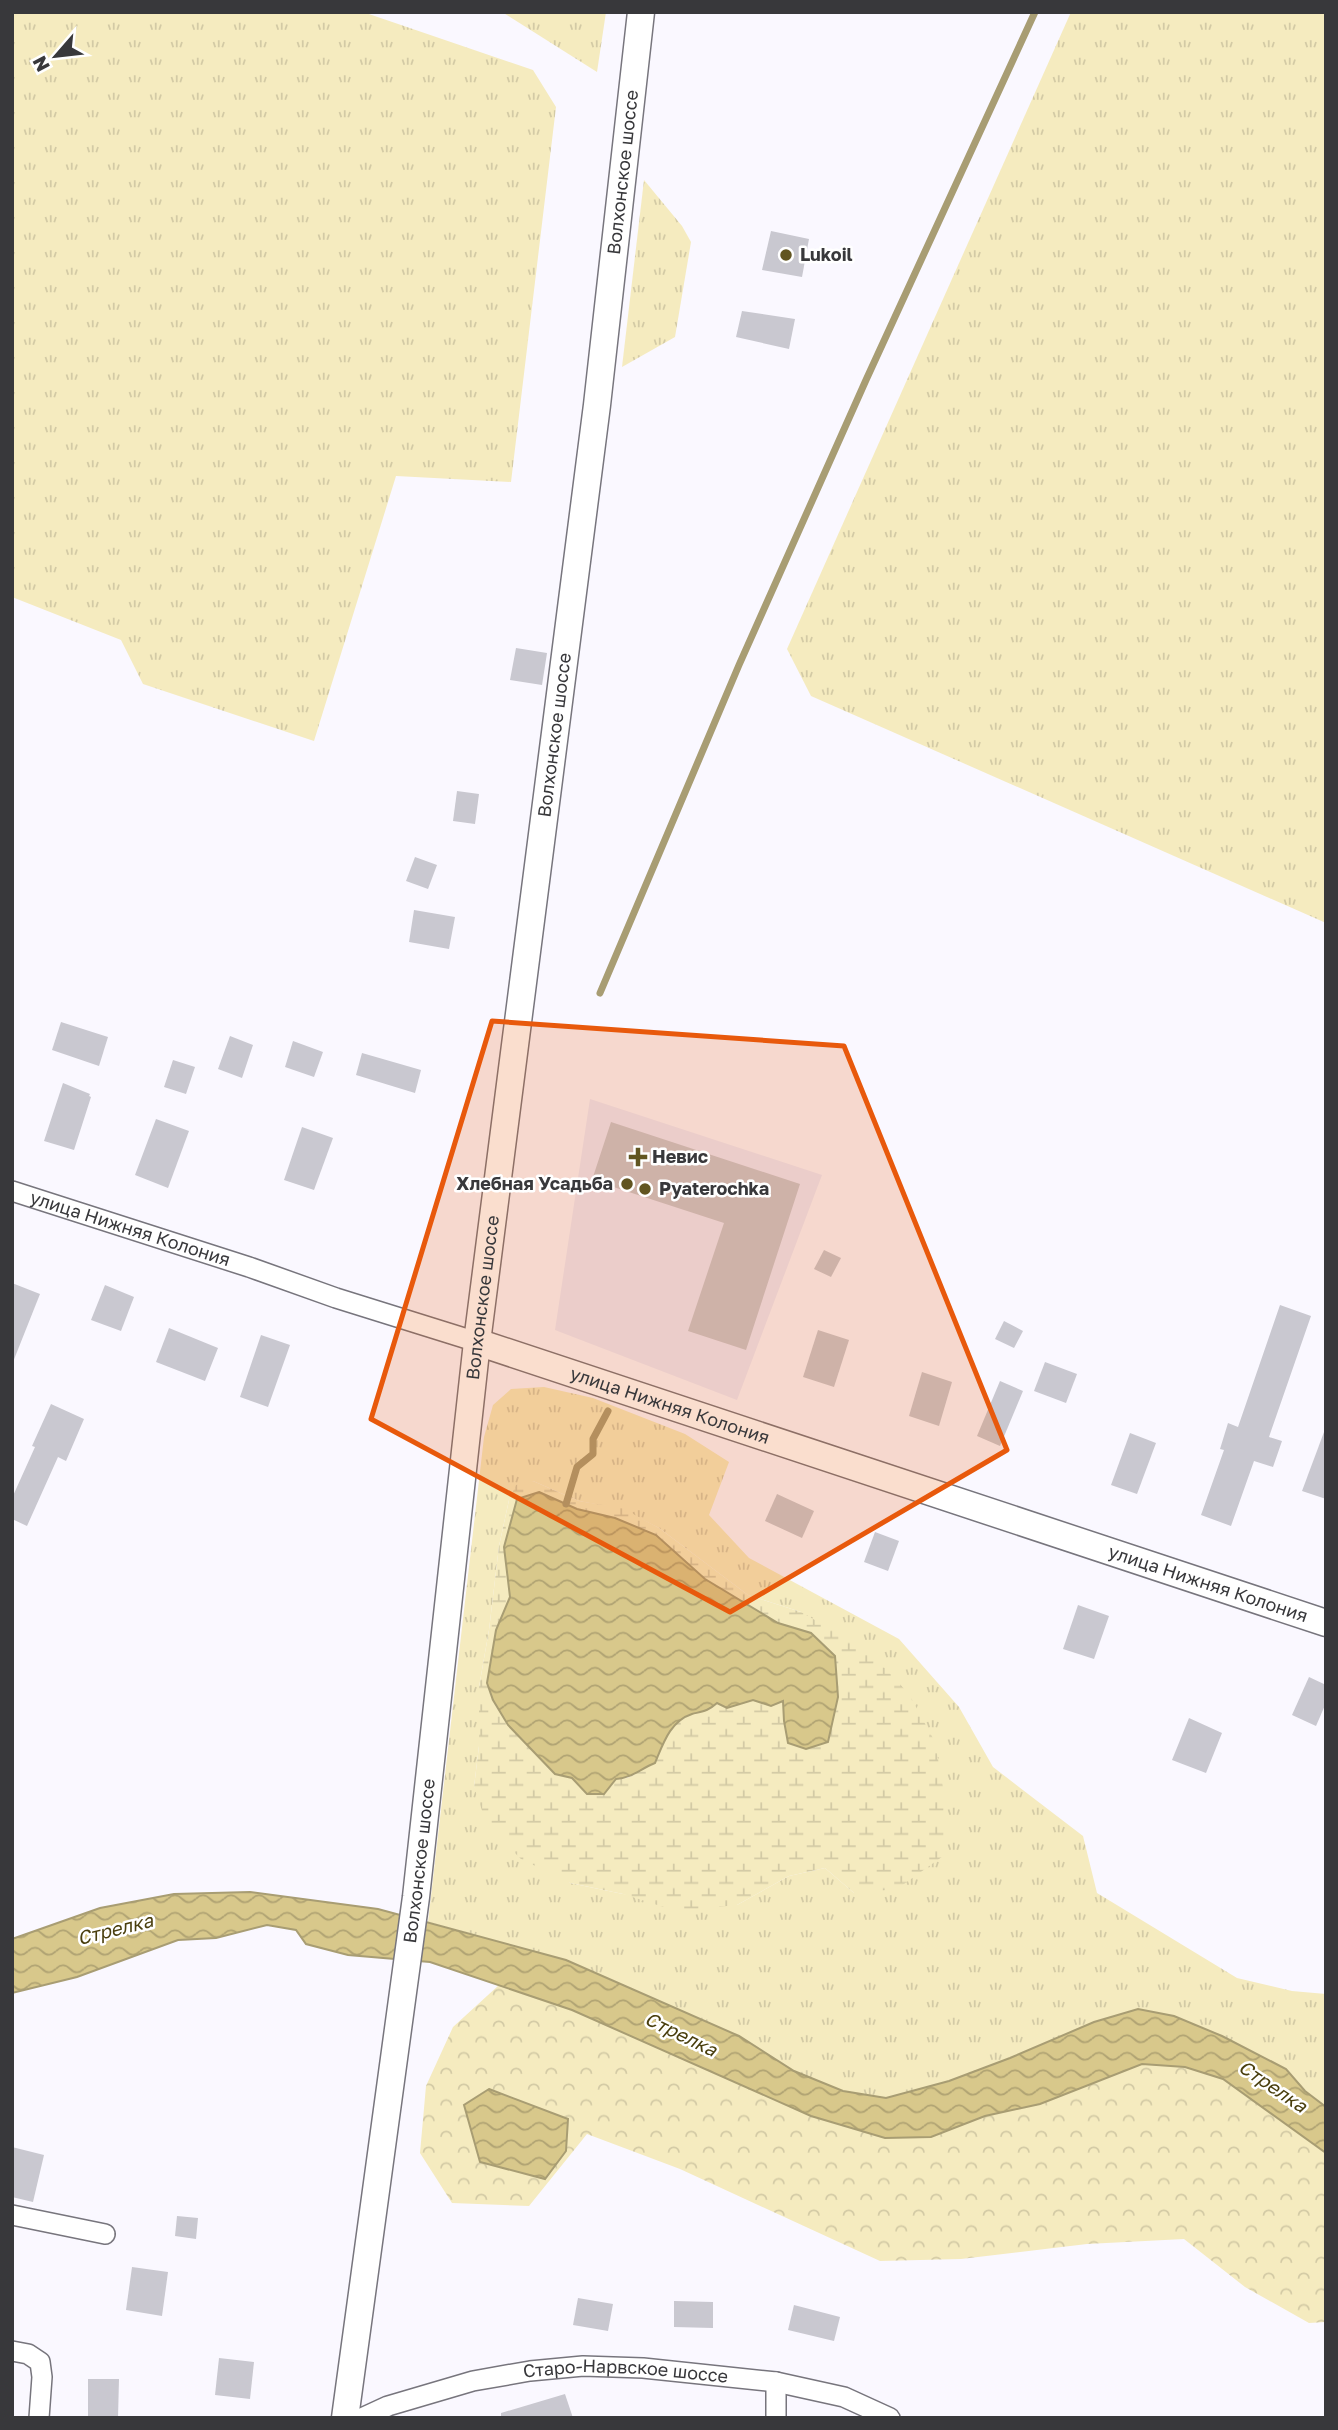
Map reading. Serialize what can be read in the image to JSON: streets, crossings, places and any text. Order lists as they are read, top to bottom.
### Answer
{
  "streets": {
    "main road": ["Волхонское шоссе", "улица Нижняя Колония"],
    "street": ["Старо-Нарвское шоссе"]
  },
  "crossings": [
    ["Волхонское шоссе", "улица Нижняя Колония"]
  ],
  "water": ["Стрелка"],
  "places": {
    "other": ["Lukoil", "Хлебная Усадьба", "Pyaterochka"],
    "health": ["Невис"]
  },
  "north": "bottom left"
}
